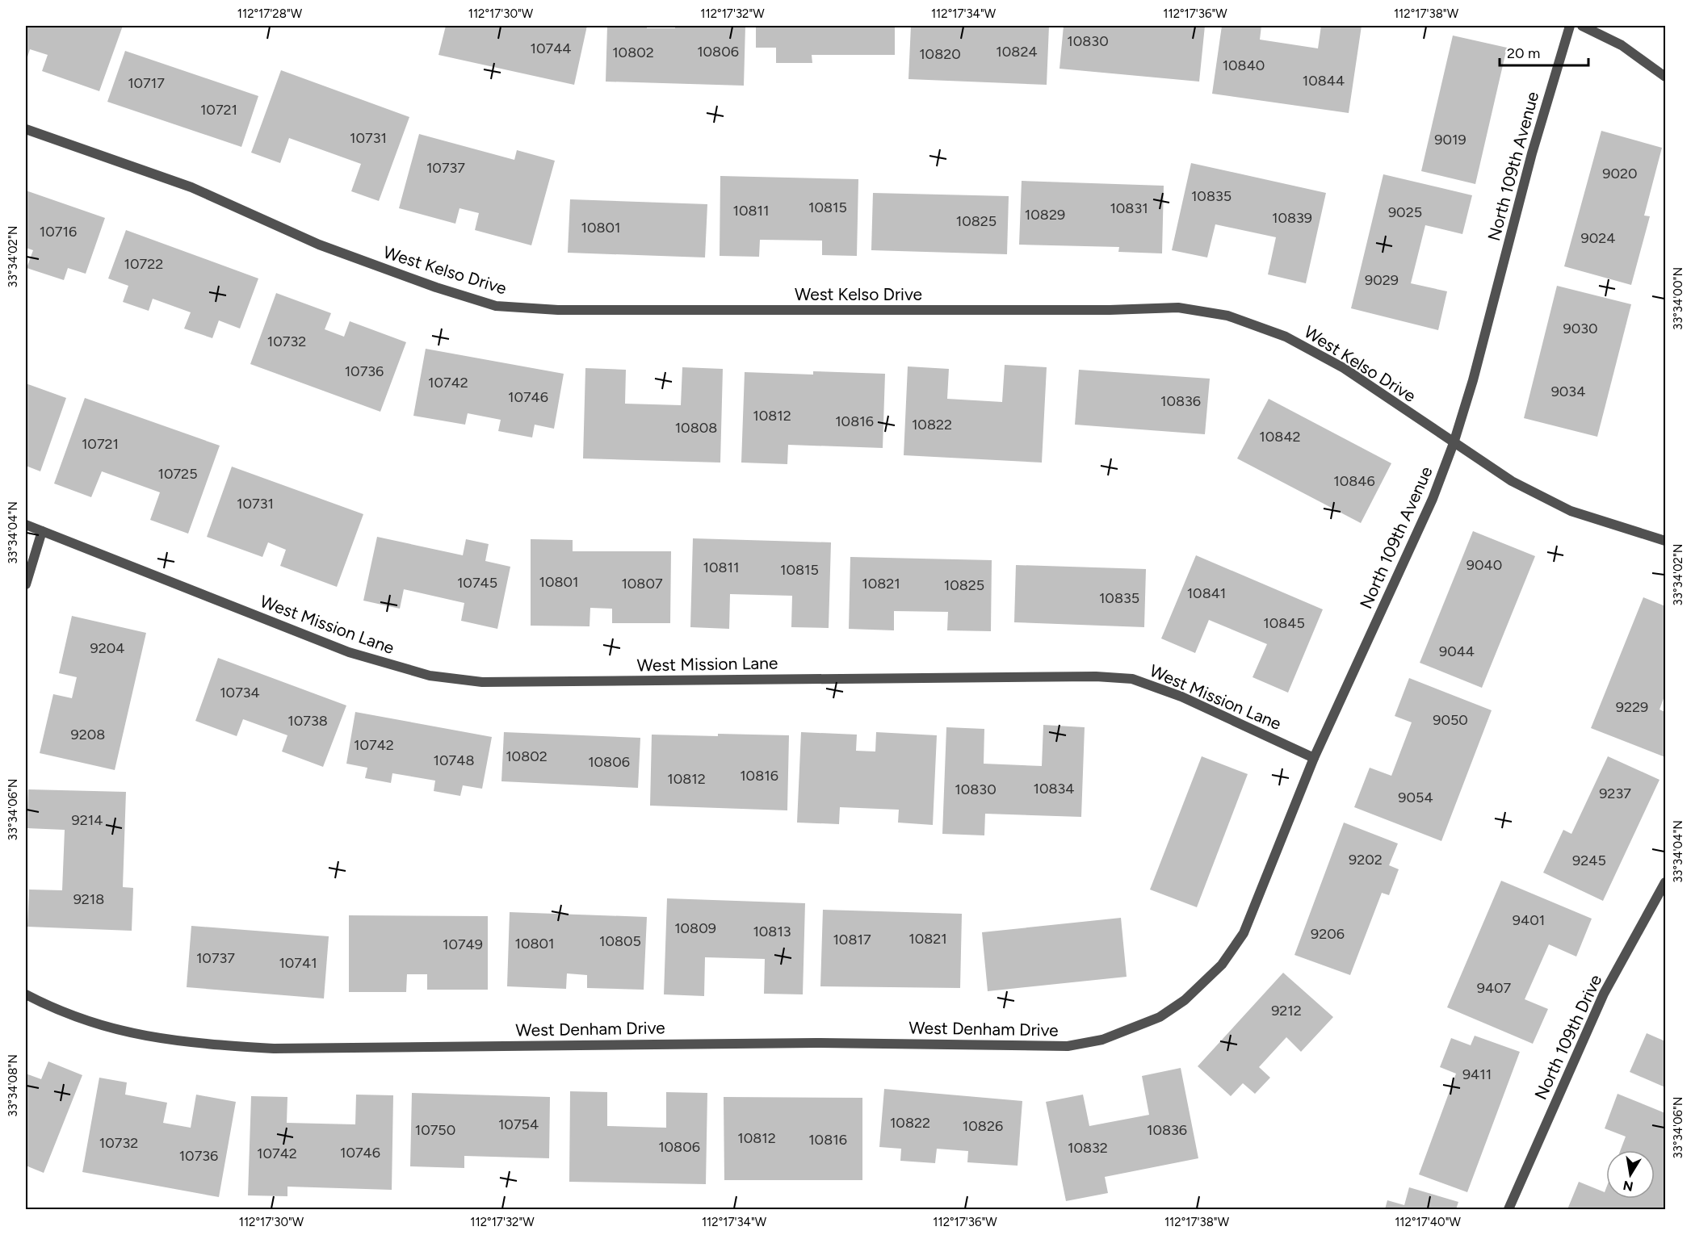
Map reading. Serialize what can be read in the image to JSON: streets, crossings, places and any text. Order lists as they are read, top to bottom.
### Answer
{
  "streets": {
    "street": [
      "North 109th Avenue",
      "West Kelso Drive",
      "West Mission Lane",
      "West Denham Drive",
      "North 109th Drive"
    ]
  },
  "crossings": [
    ["North 109th Avenue", "West Kelso Drive"],
    ["North 109th Avenue", "West Mission Lane"],
    ["North 109th Avenue", "West Denham Drive"]
  ],
  "house_numbers": [
    "10830",
    "10744",
    "10806",
    "10824",
    "10802",
    "10820",
    "10840",
    "10844",
    "10717",
    "10721",
    "10731",
    "9019",
    "10737",
    "9020",
    "10835",
    "10815",
    "10831",
    "10811",
    "9025",
    "10829",
    "10839",
    "10825",
    "10801",
    "10716",
    "9024",
    "10722",
    "9029",
    "9030",
    "10732",
    "10736",
    "10742",
    "9034",
    "10746",
    "10836",
    "10812",
    "10816",
    "10822",
    "10808",
    "10842",
    "10721",
    "10725",
    "10846",
    "10731",
    "9040",
    "10811",
    "10815",
    "10801",
    "10745",
    "10807",
    "10821",
    "10825",
    "10841",
    "10835",
    "10845",
    "9204",
    "9044",
    "10734",
    "9229",
    "9050",
    "10738",
    "9208",
    "10742",
    "10802",
    "10748",
    "10806",
    "10816",
    "10812",
    "10834",
    "10830",
    "9237",
    "9054",
    "9214",
    "9202",
    "9245",
    "9218",
    "9401",
    "10809",
    "10813",
    "9206",
    "10821",
    "10817",
    "10805",
    "10801",
    "10749",
    "10737",
    "10741",
    "9407",
    "9212",
    "9411",
    "10822",
    "10754",
    "10826",
    "10750",
    "10836",
    "10812",
    "10816",
    "10732",
    "10806",
    "10832",
    "10746",
    "10742",
    "10736"
  ],
  "scale_bar": "20 m",
  "north": "bottom",
  "coordinates": [
    "112°17'28\"W",
    "112°17'30\"W",
    "112°17'32\"W",
    "112°17'34\"W",
    "112°17'36\"W",
    "112°17'38\"W",
    "33°34'02\"N",
    "33°34'00\"N",
    "33°34'04\"N",
    "33°34'06\"N",
    "33°34'08\"N",
    "112°17'40\"W"
  ]
}
